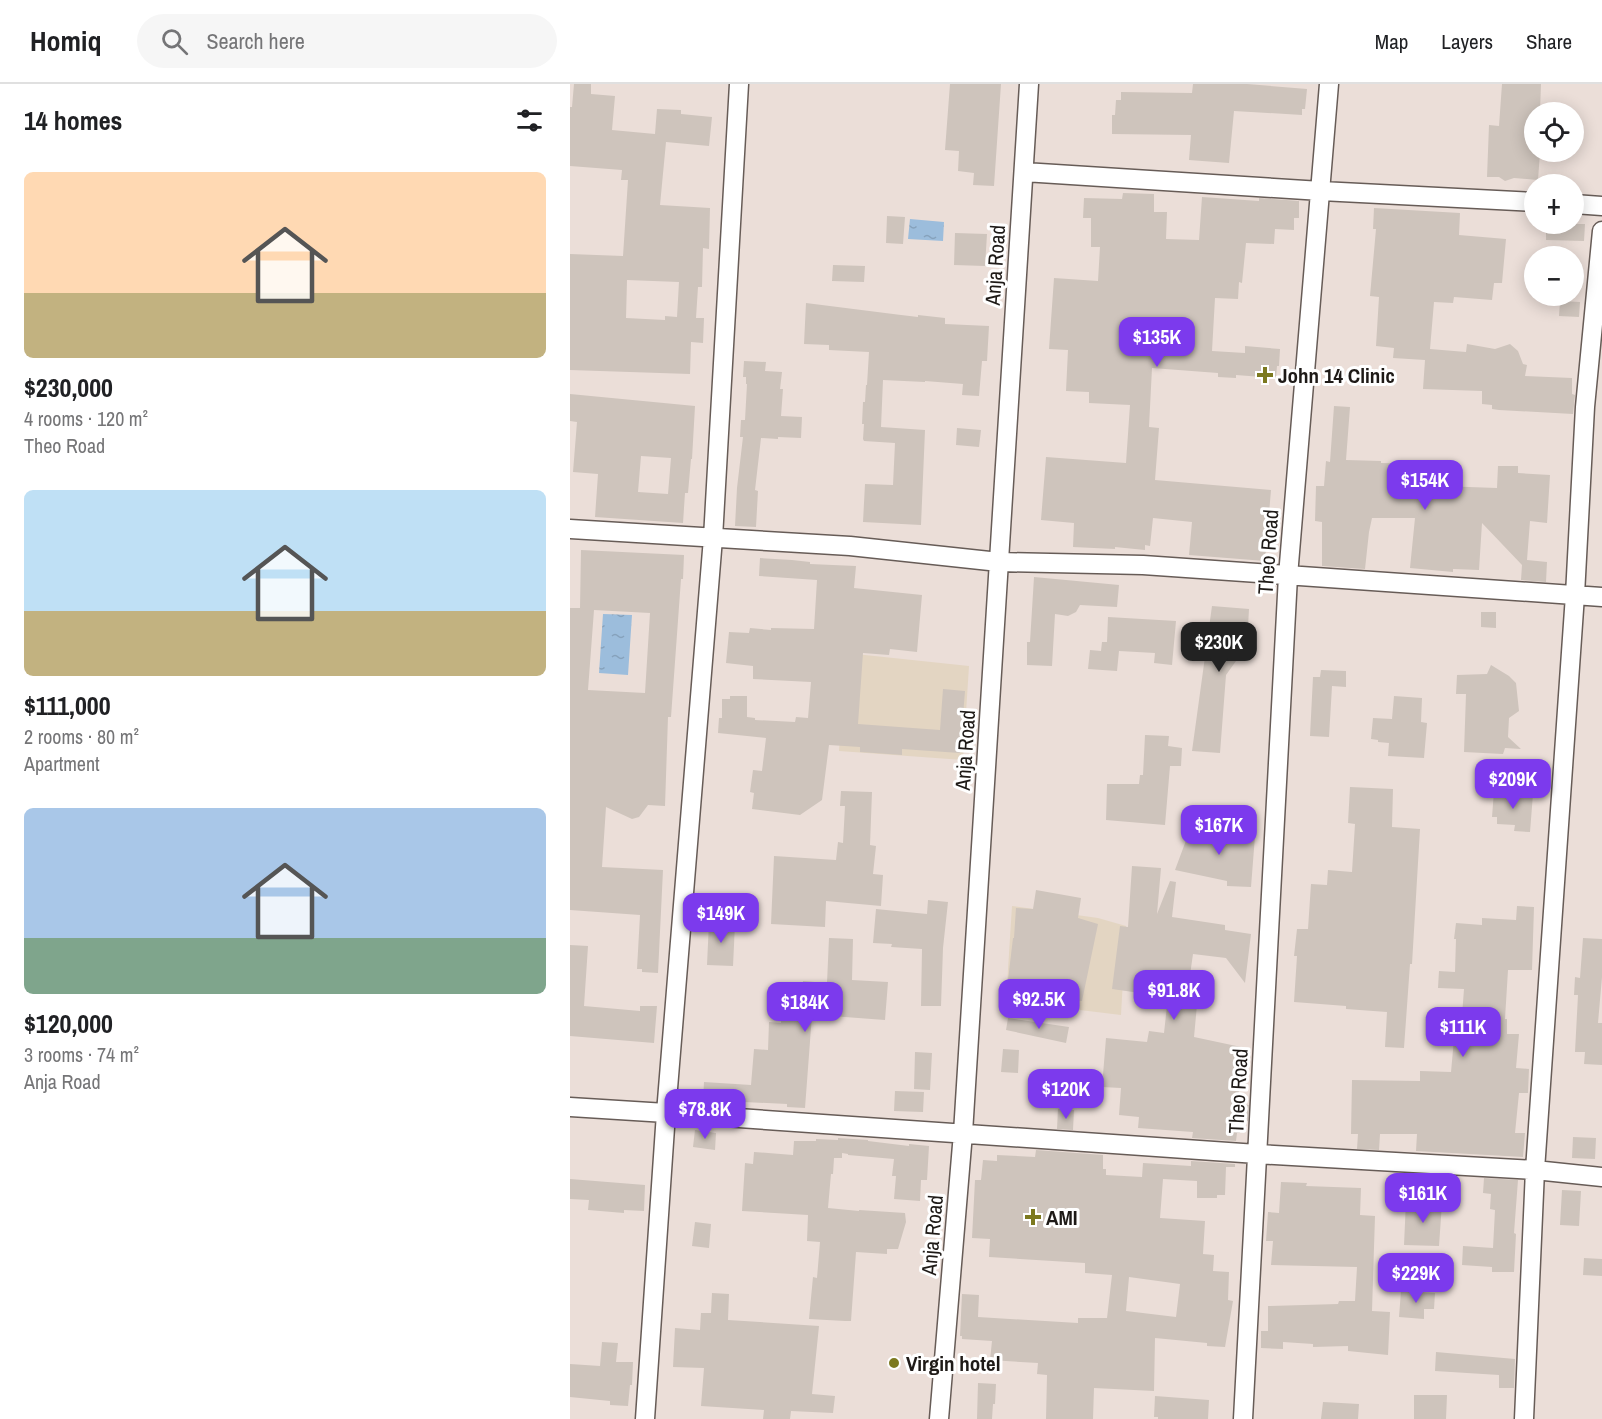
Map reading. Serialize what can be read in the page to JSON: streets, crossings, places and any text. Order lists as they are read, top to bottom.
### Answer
{
  "streets": {
    "street": ["Anja Road", "Theo Road"]
  },
  "places": {
    "health": ["John 14 Clinic", "AMI"],
    "other": ["Virgin hotel"]
  },
  "page": {
    "header": "Homiq",
    "search": "Search here",
    "nav": ["Map", "Layers", "Share"],
    "heading": "14 homes",
    "map_buttons": ["+", "−"],
    "list": [
      {
        "name": "$230,000",
        "note": "4 rooms · 120 m² · Theo Road"
      },
      {
        "name": "$111,000",
        "note": "2 rooms · 80 m² · Apartment"
      },
      {
        "name": "$120,000",
        "note": "3 rooms · 74 m² · Anja Road"
      }
    ],
    "price": [
      "$135K",
      "$154K",
      "$230K",
      "$209K",
      "$167K",
      "$149K",
      "$91.8K",
      "$92.5K",
      "$184K",
      "$111K",
      "$120K",
      "$78.8K",
      "$161K",
      "$229K"
    ]
  }
}
